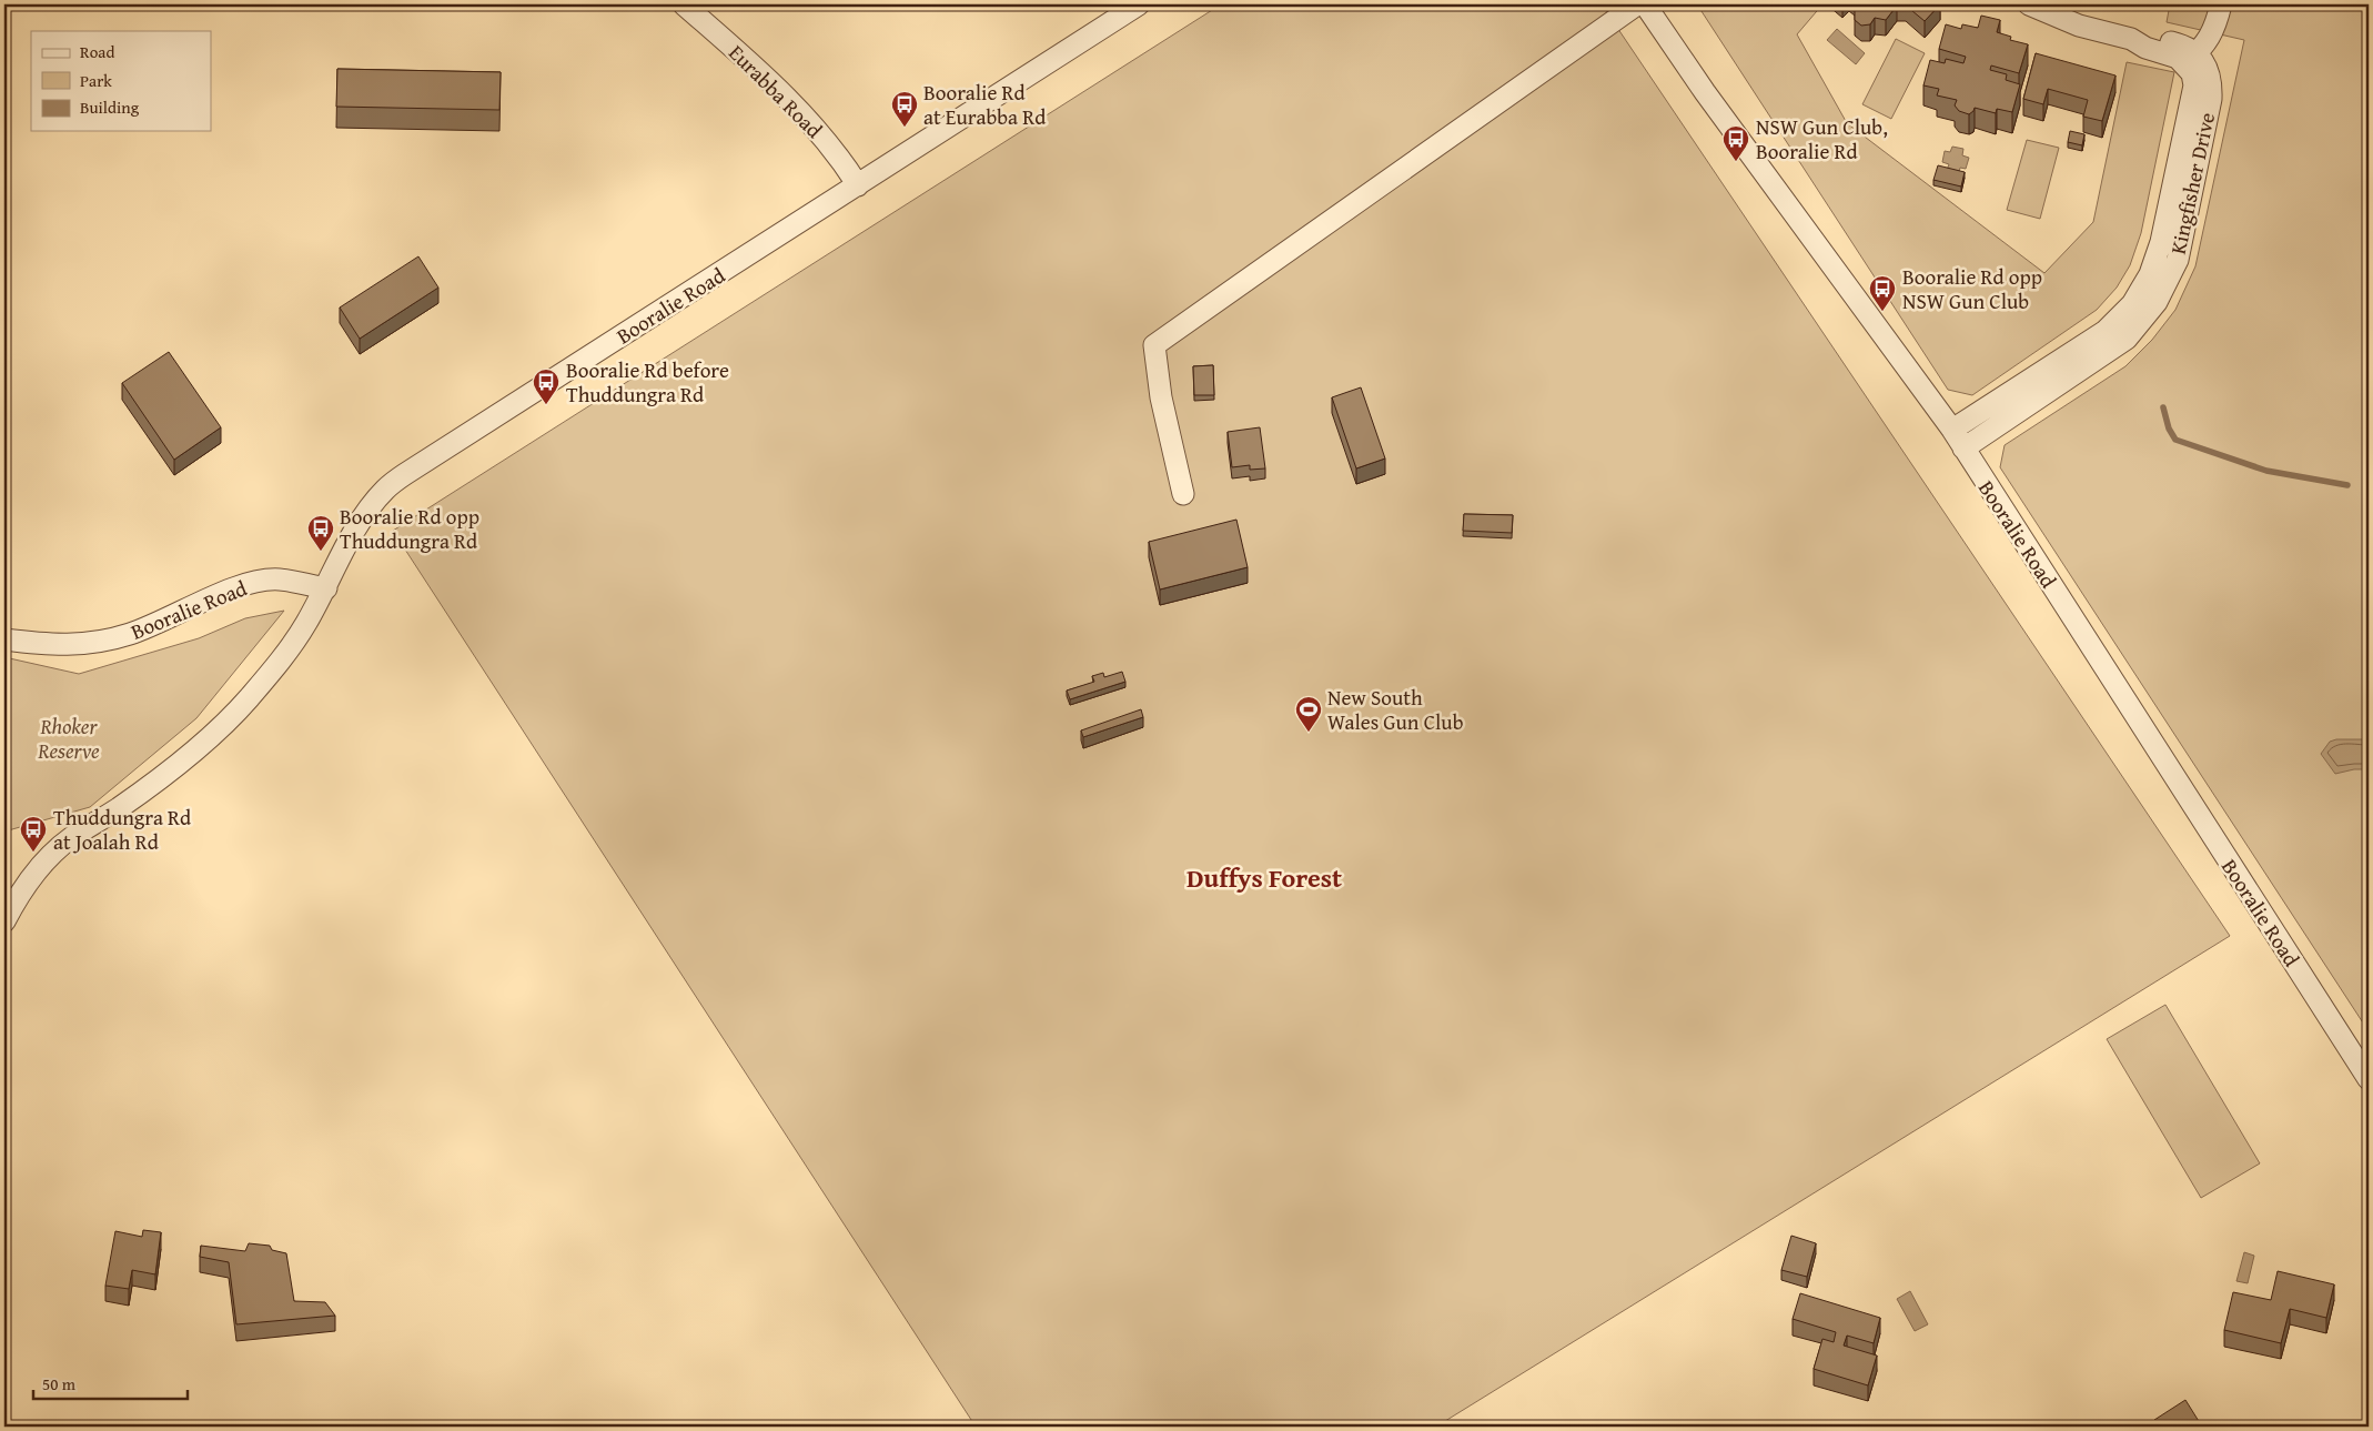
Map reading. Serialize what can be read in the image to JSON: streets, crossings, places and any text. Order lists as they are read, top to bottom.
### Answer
{
  "streets": {
    "street": ["Eurabba Road", "Kingfisher Drive", "Booralie Road"]
  },
  "crossings": [
    ["Eurabba Road", "Booralie Road"],
    ["Kingfisher Drive", "Booralie Road"]
  ],
  "districts": ["Duffys Forest"],
  "parks": ["Rhoker Reserve"],
  "places": {
    "bus stop": [
      "Booralie Rd at Eurabba Rd",
      "NSW Gun Club, Booralie Rd",
      "Booralie Rd opp NSW Gun Club",
      "Booralie Rd before Thuddungra Rd",
      "Booralie Rd opp Thuddungra Rd",
      "Thuddungra Rd at Joalah Rd"
    ],
    "sports": ["New South Wales Gun Club"]
  },
  "legend": ["Road", "Park", "Building"],
  "scale_bar": "50 m"
}
